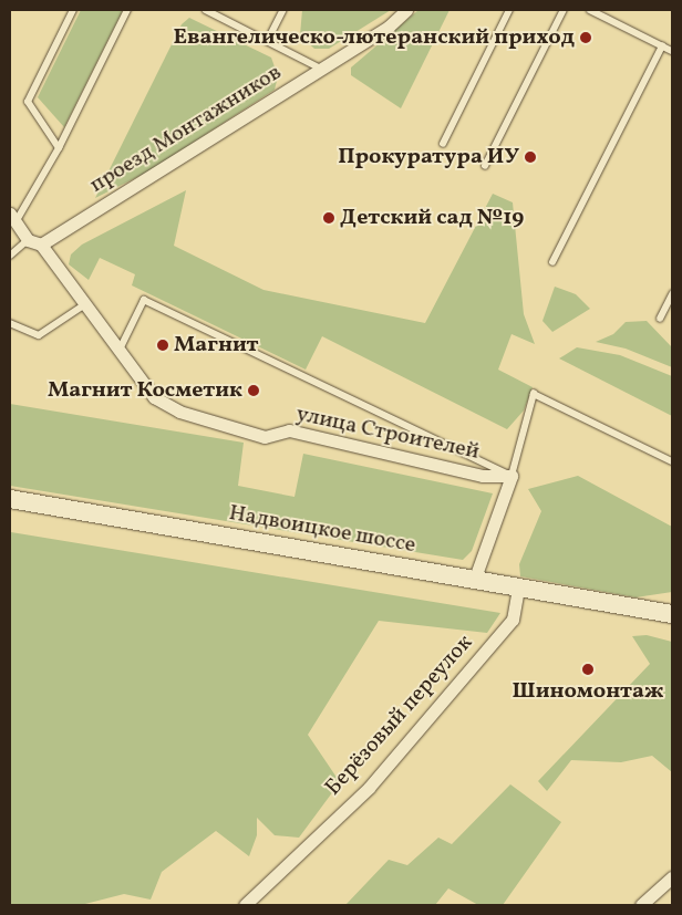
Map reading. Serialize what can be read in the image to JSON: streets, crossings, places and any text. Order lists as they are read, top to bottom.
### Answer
{
  "streets": {
    "main road": ["Надвоицкое шоссе"],
    "street": ["проезд Монтажников", "улица Строителей", "Берёзовый переулок"]
  },
  "crossings": [
    ["проезд Монтажников", "улица Строителей"],
    ["Надвоицкое шоссе", "Берёзовый переулок"]
  ],
  "places": [
    "Евангелическо-лютеранский приход",
    "Прокуратура ИУ",
    "Детский сад №19",
    "Магнит",
    "Магнит Косметик",
    "Шиномонтаж"
  ]
}
